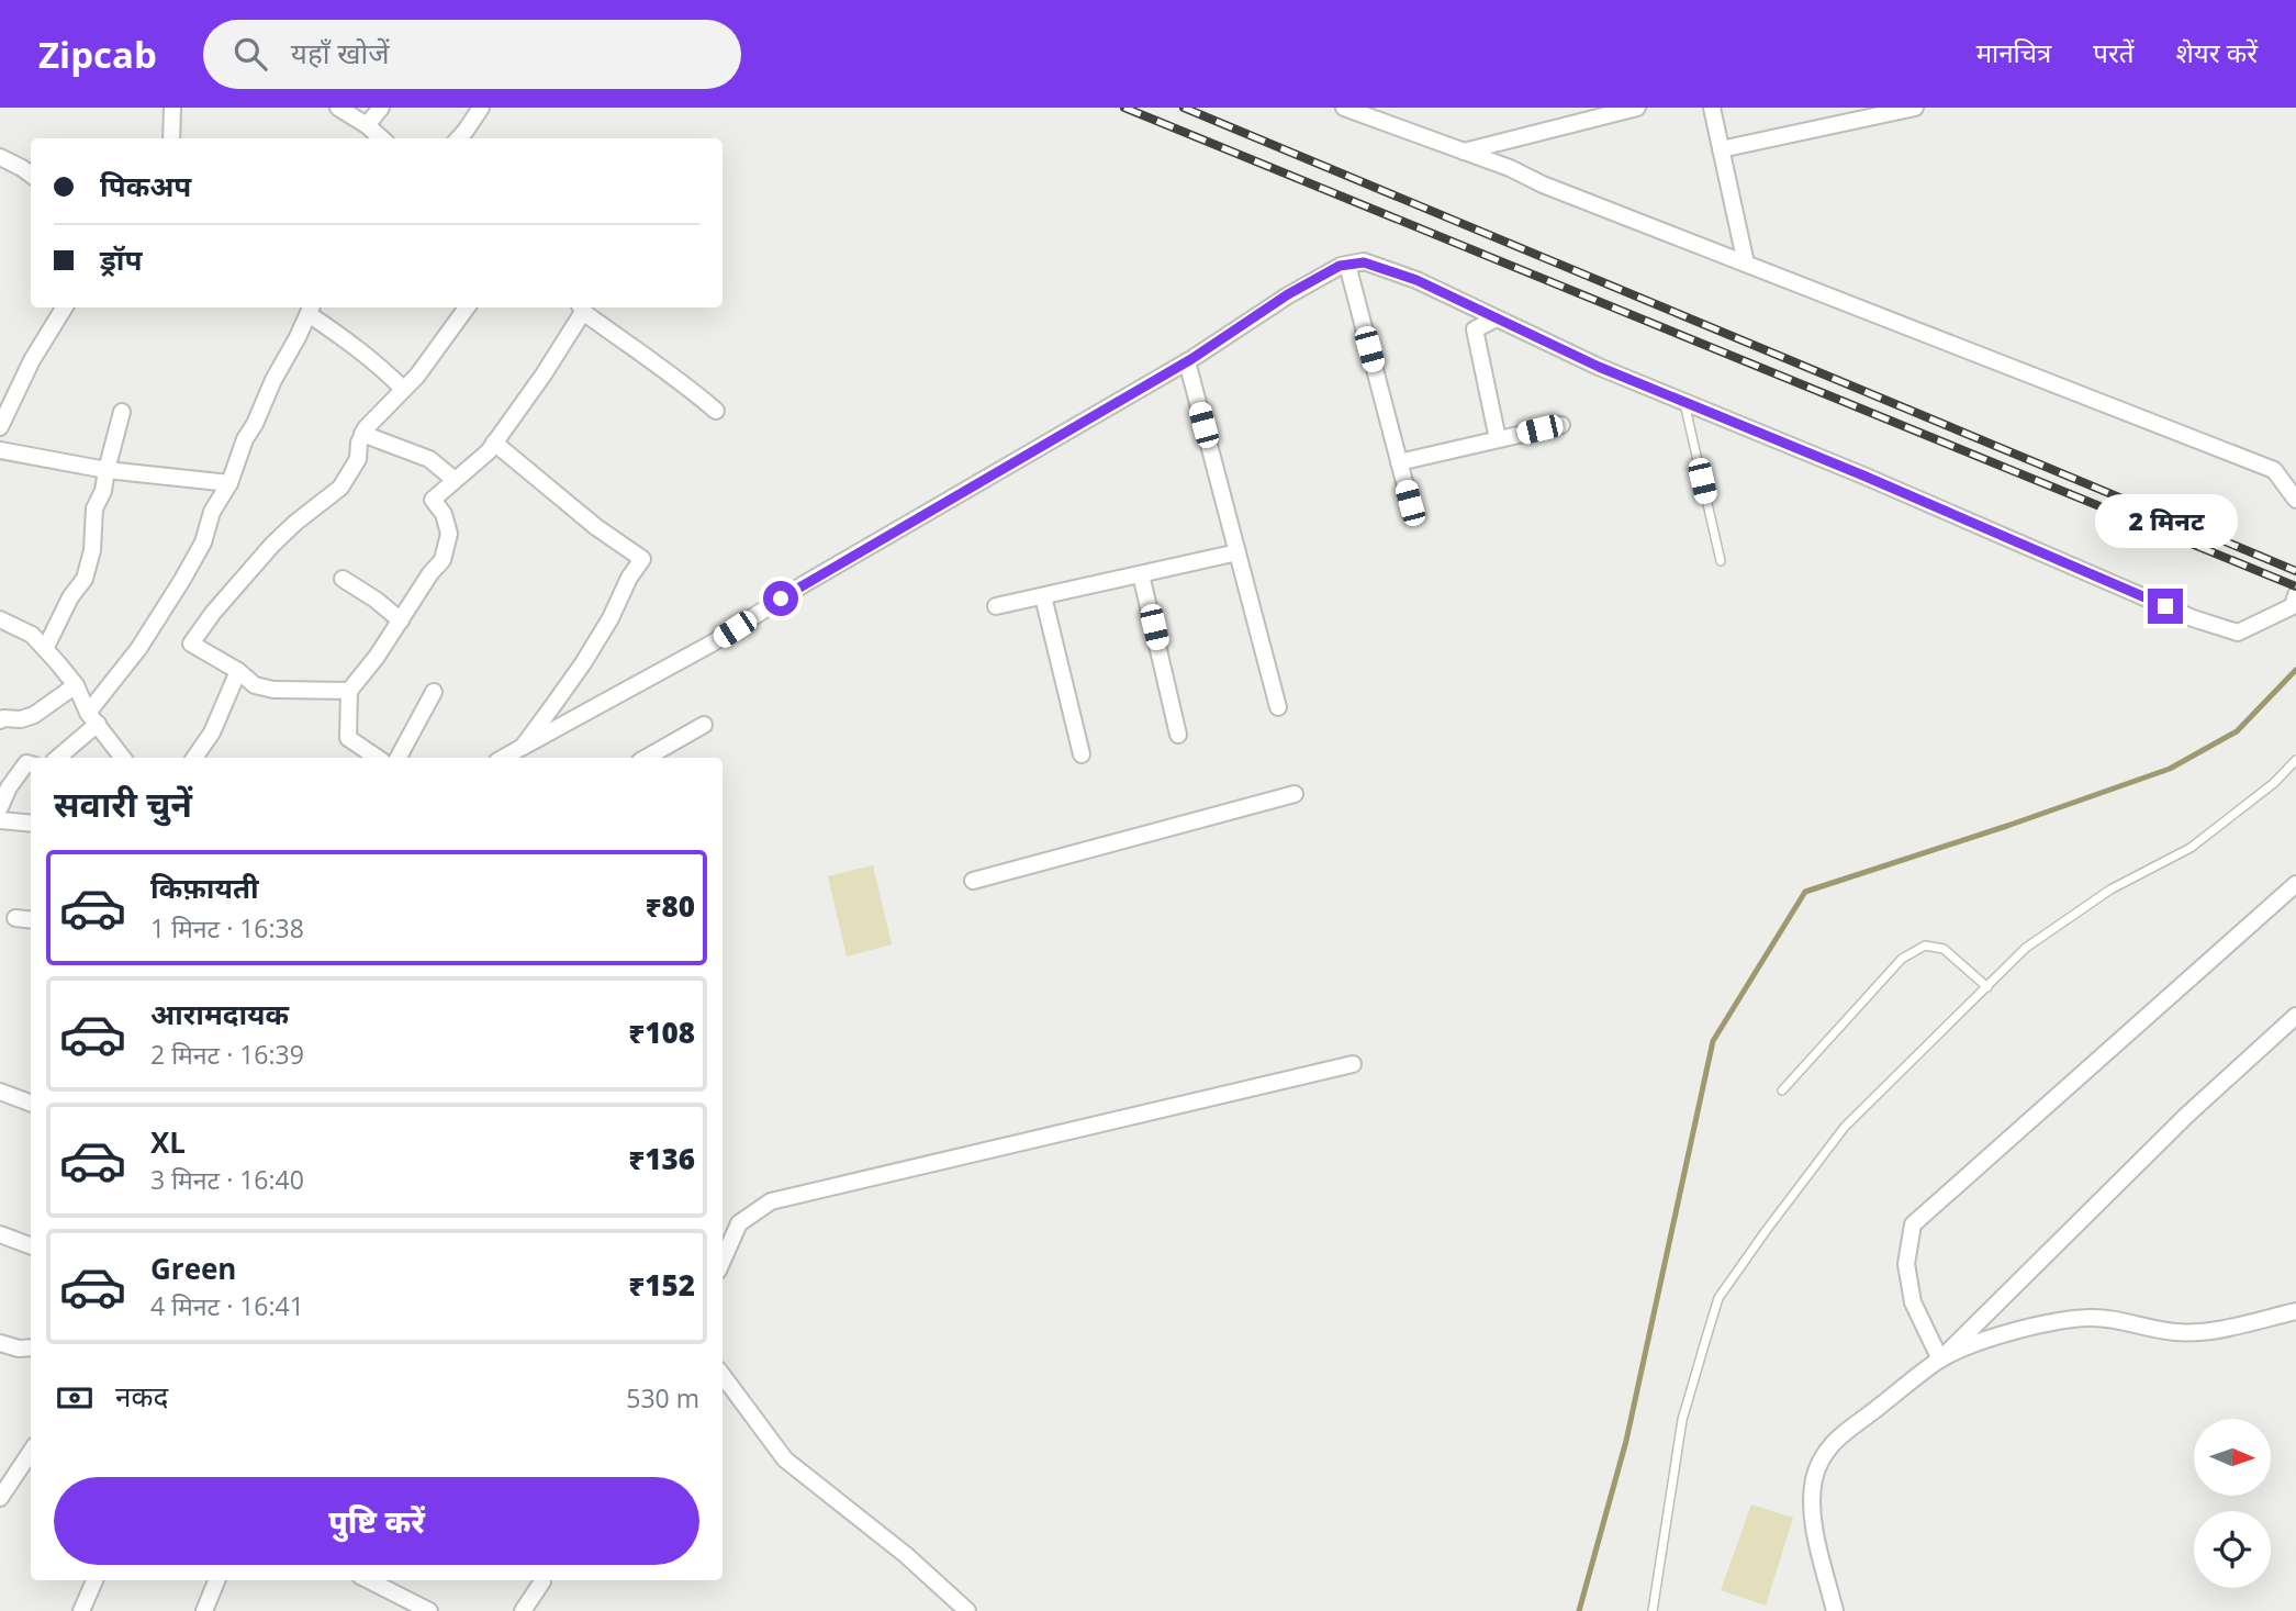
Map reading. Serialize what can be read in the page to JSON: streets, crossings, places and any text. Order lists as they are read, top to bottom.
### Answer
{
  "north": "right",
  "page": {
    "header": "Zipcab",
    "search": "यहाँ खोजें",
    "nav": ["मानचित्र", "परतें", "शेयर करें"],
    "banner": ["पिकअप", "ड्रॉप"],
    "bubble": "2 मिनट",
    "heading": "सवारी चुनें",
    "list": [
      {
        "name": "किफ़ायती",
        "note": "1 मिनट · 16:38",
        "value": "₹80"
      },
      {
        "name": "आरामदायक",
        "note": "2 मिनट · 16:39",
        "value": "₹108"
      },
      {
        "name": "XL",
        "note": "3 मिनट · 16:40",
        "value": "₹136"
      },
      {
        "name": "Green",
        "note": "4 मिनट · 16:41",
        "value": "₹152"
      }
    ],
    "pay": ["नकद", "530 m"],
    "buttons": "पुष्टि करें"
  }
}
